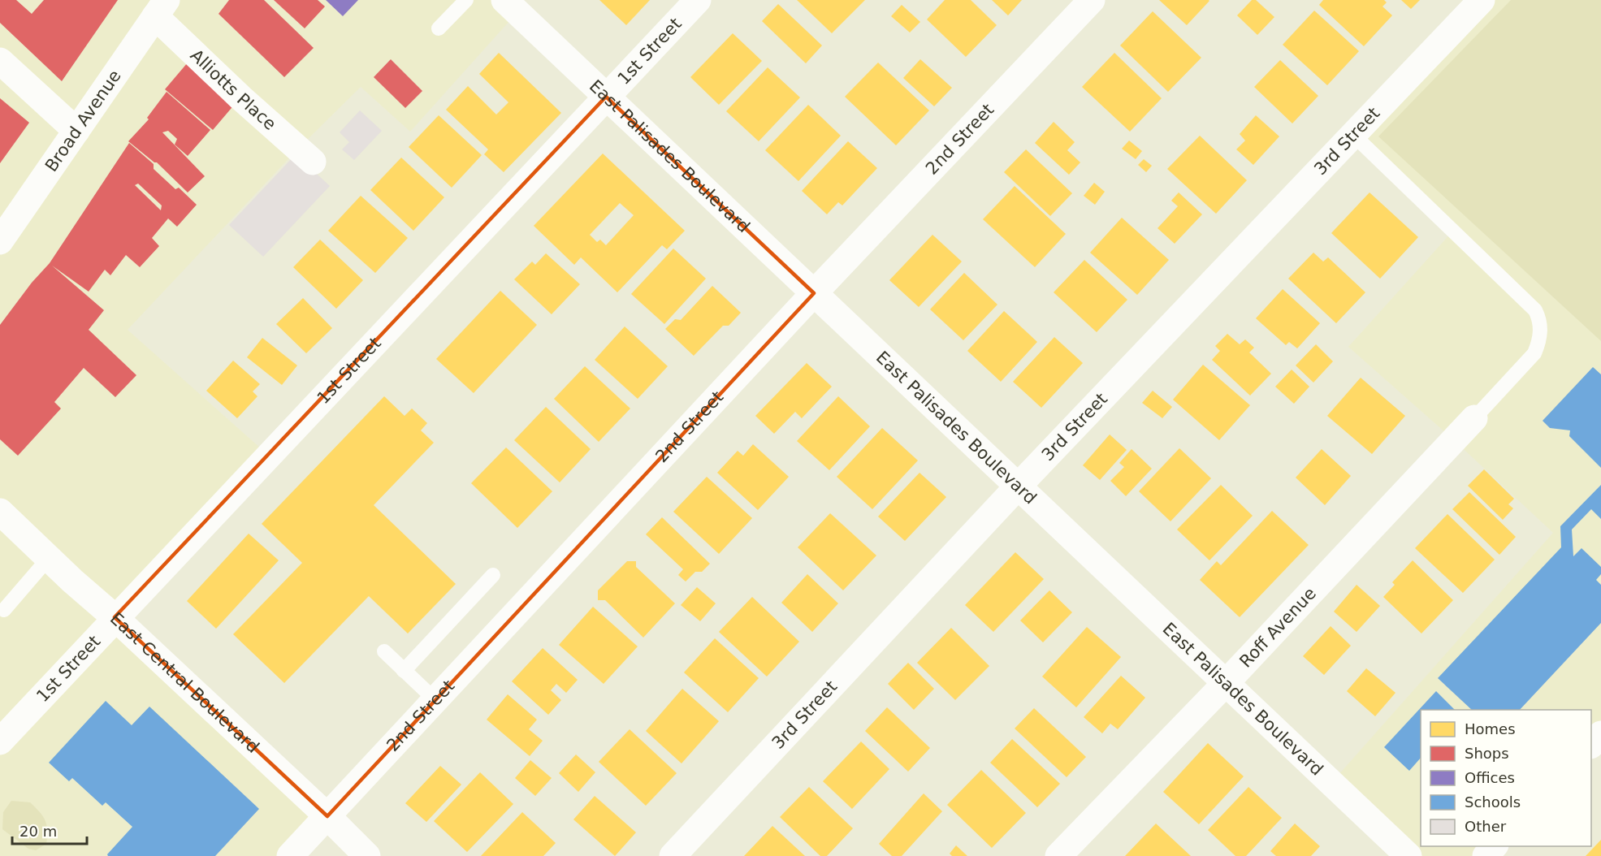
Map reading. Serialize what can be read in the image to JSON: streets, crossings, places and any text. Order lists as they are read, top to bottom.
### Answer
{
  "streets": {
    "street": [
      "1st Street",
      "Alliotts Place",
      "Broad Avenue",
      "2nd Street",
      "3rd Street",
      "East Palisades Boulevard",
      "Roff Avenue",
      "East Central Boulevard"
    ]
  },
  "crossings": [
    ["1st Street", "East Palisades Boulevard"],
    ["1st Street", "East Central Boulevard"],
    ["Alliotts Place", "Broad Avenue"],
    ["2nd Street", "East Palisades Boulevard"],
    ["2nd Street", "East Central Boulevard"],
    ["3rd Street", "East Palisades Boulevard"],
    ["East Palisades Boulevard", "Roff Avenue"]
  ],
  "legend": [
    "Homes",
    "Shops",
    "Offices",
    "Schools",
    "Other"
  ],
  "scale_bar": "20 m"
}
